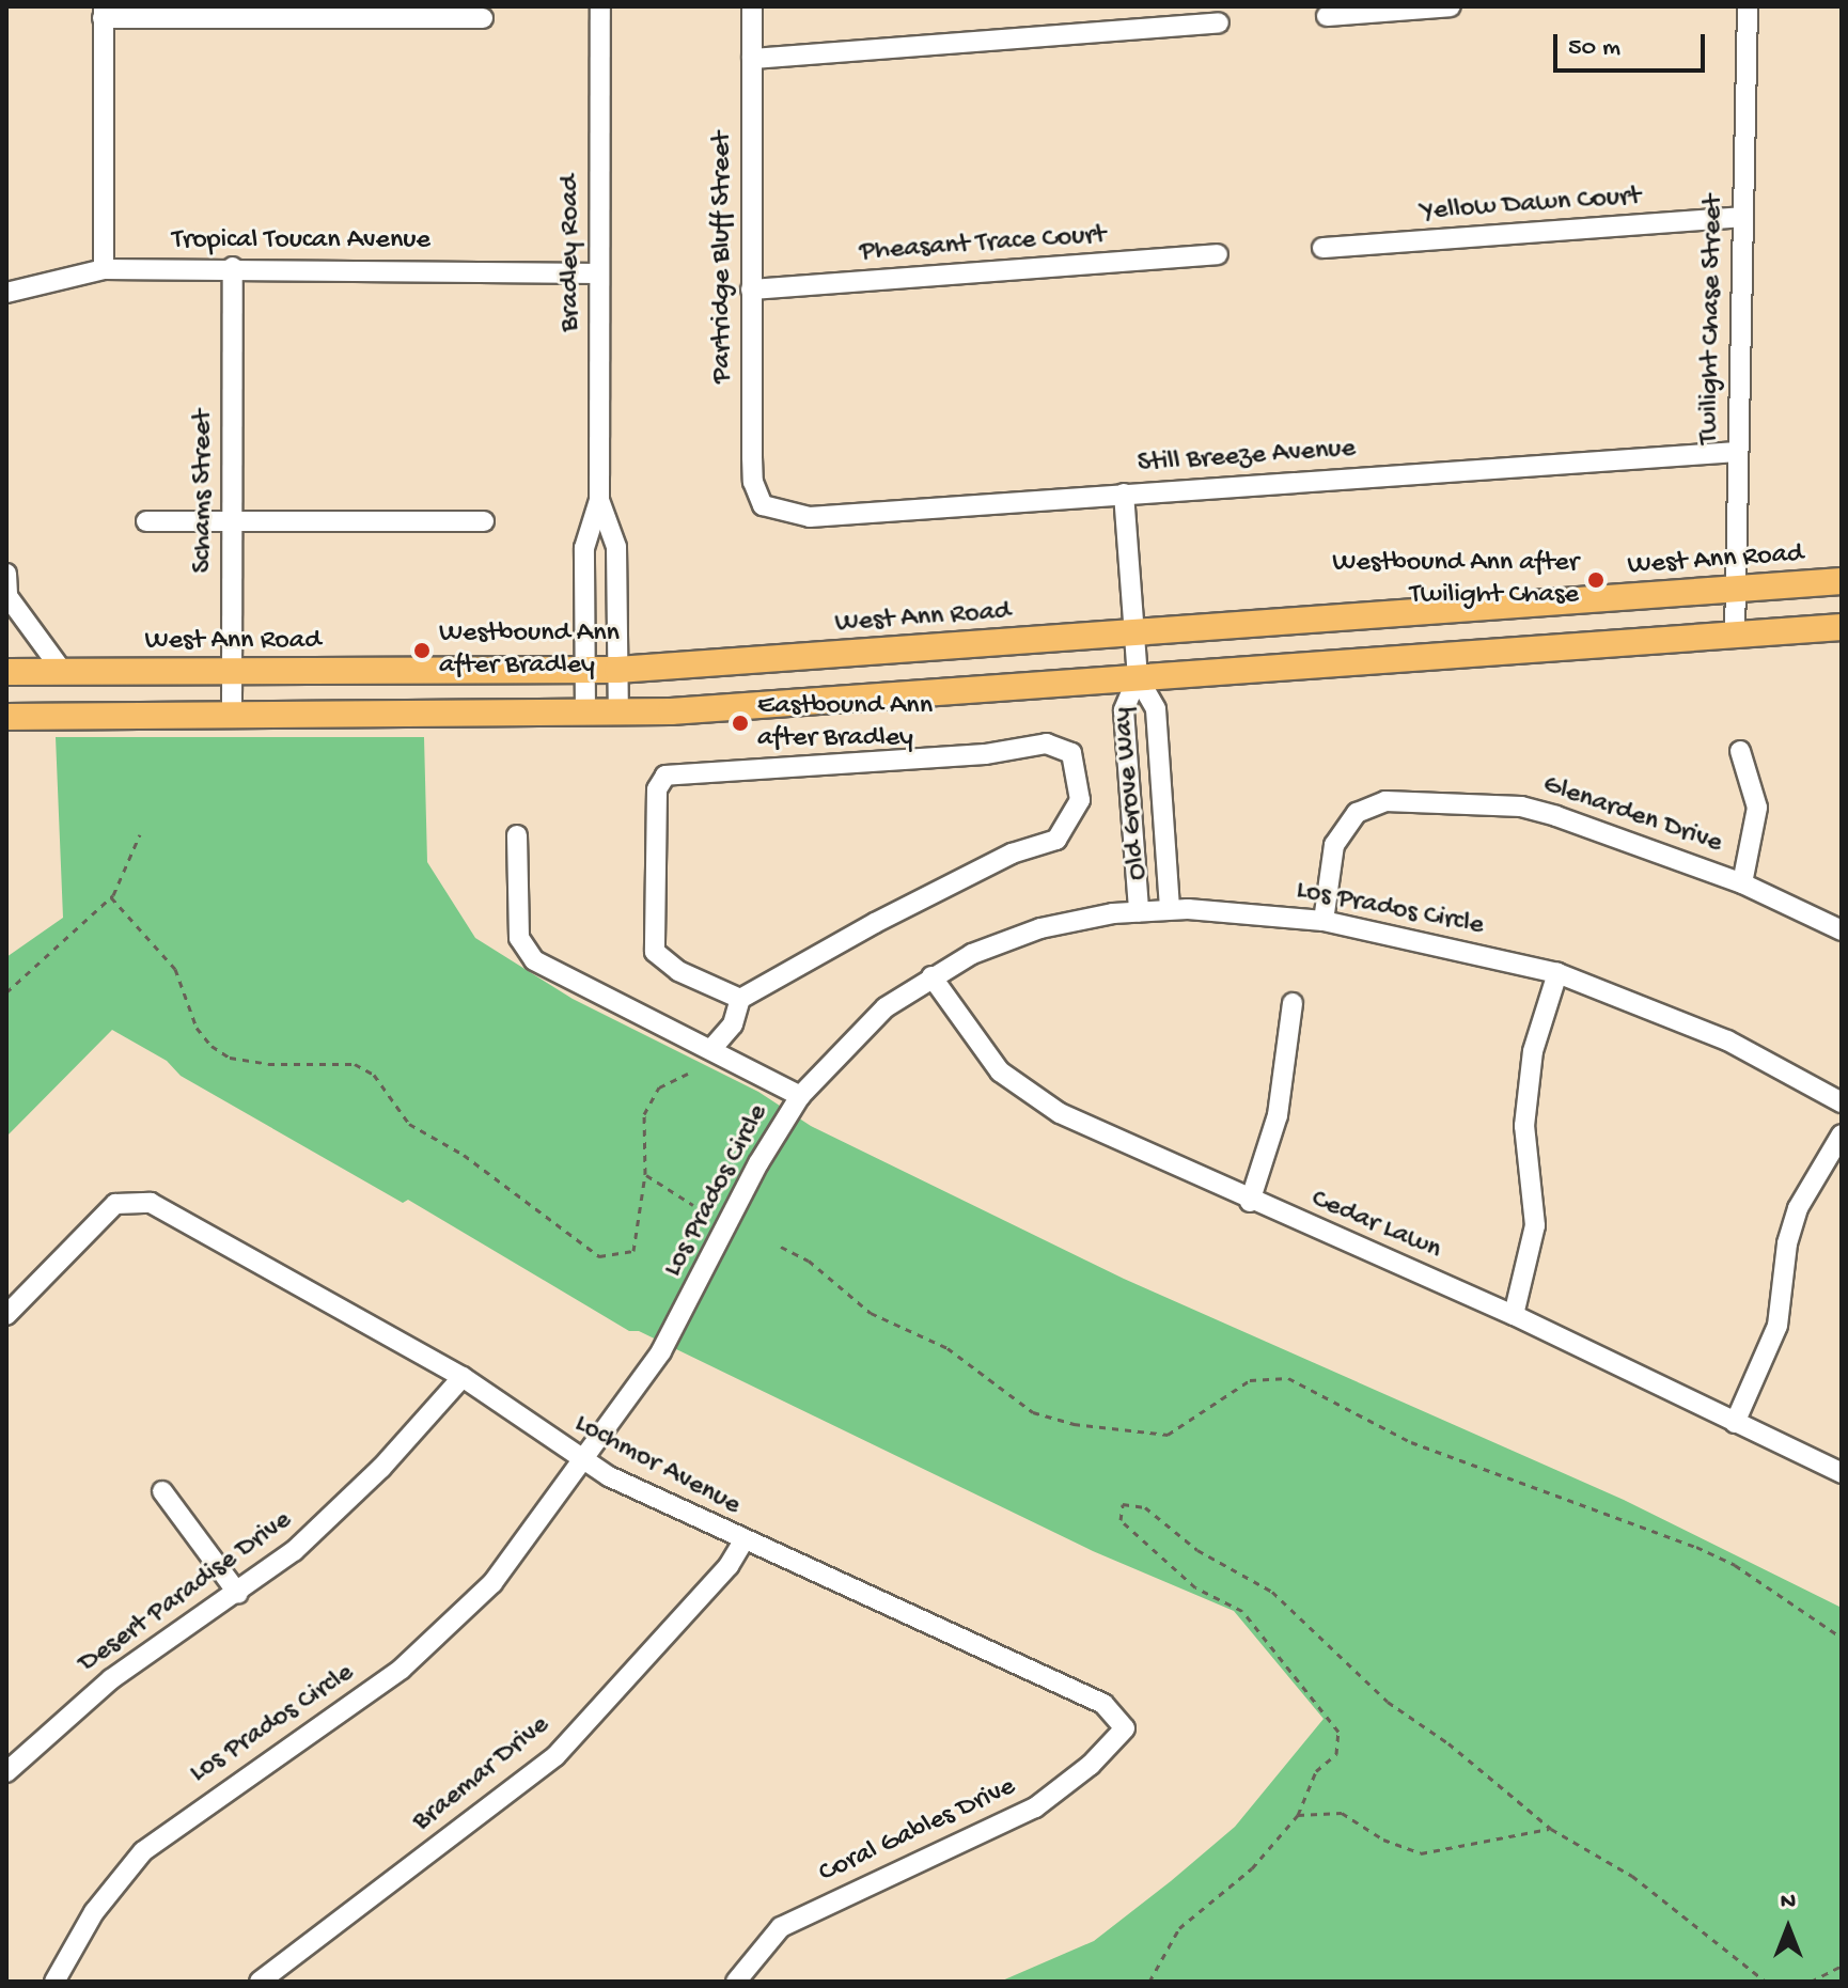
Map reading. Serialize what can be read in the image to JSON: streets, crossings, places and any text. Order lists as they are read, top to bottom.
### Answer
{
  "streets": {
    "main road": ["West Ann Road"],
    "street": [
      "Yellow Dawn Court",
      "Tropical Toucan Avenue",
      "Pheasant Trace Court",
      "Bradley Road",
      "Partridge Bluff Street",
      "Twilight Chase Street",
      "Still Breeze Avenue",
      "Schams Street",
      "Old Grove Way",
      "Glenarden Drive",
      "Los Prados Circle",
      "Cedar Lawn",
      "Lochmor Avenue",
      "Desert Paradise Drive",
      "Braemar Drive",
      "Coral Gables Drive"
    ]
  },
  "crossings": [
    ["Yellow Dawn Court", "Twilight Chase Street"],
    ["Tropical Toucan Avenue", "Bradley Road"],
    ["Tropical Toucan Avenue", "Schams Street"],
    ["Pheasant Trace Court", "Partridge Bluff Street"],
    ["Bradley Road", "West Ann Road"],
    ["Partridge Bluff Street", "Still Breeze Avenue"],
    ["Twilight Chase Street", "Still Breeze Avenue"],
    ["Twilight Chase Street", "West Ann Road"],
    ["Still Breeze Avenue", "Old Grove Way"],
    ["Schams Street", "West Ann Road"],
    ["West Ann Road", "Old Grove Way"],
    ["Old Grove Way", "Los Prados Circle"],
    ["Glenarden Drive", "Los Prados Circle"],
    ["Los Prados Circle", "Cedar Lawn"],
    ["Los Prados Circle", "Lochmor Avenue"],
    ["Lochmor Avenue", "Desert Paradise Drive"],
    ["Lochmor Avenue", "Braemar Drive"],
    ["Lochmor Avenue", "Coral Gables Drive"]
  ],
  "places": ["Westbound Ann after Twilight Chase", "Westbound Ann after Bradley", "Eastbound Ann after Bradley"],
  "scale_bar": "50 m",
  "north": "top"
}
